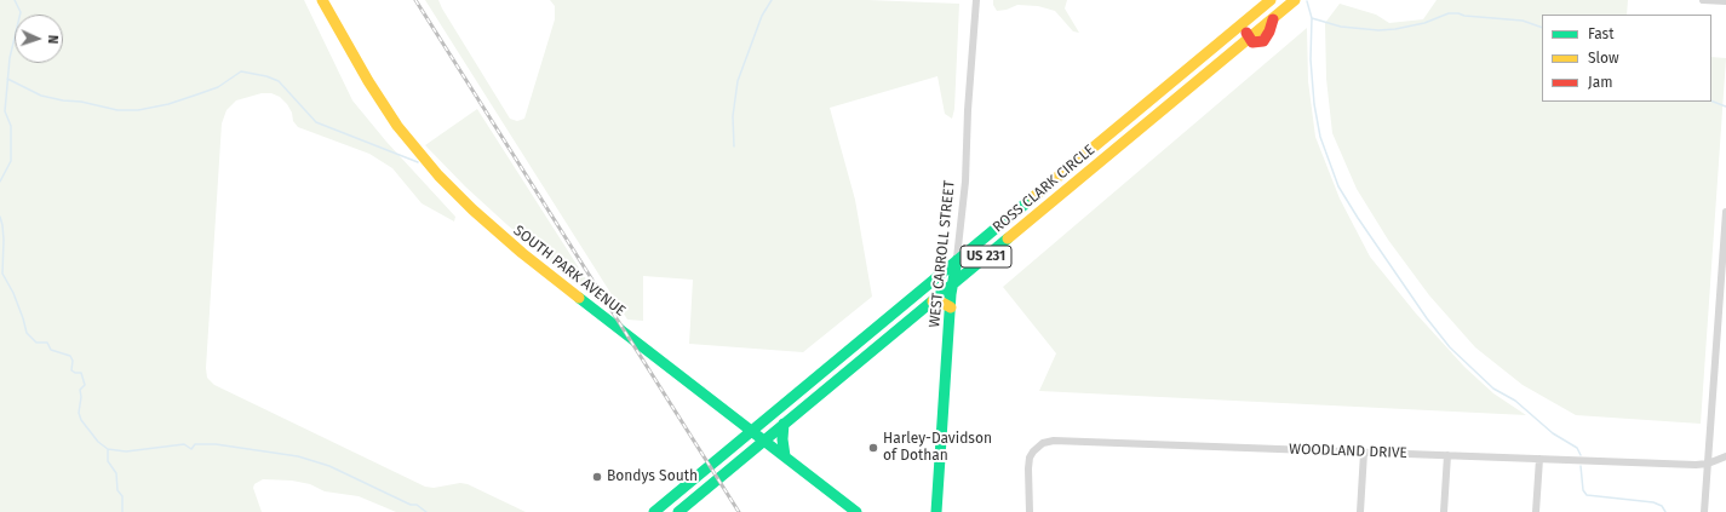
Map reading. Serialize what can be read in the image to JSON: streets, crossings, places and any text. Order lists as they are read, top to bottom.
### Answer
{
  "streets": {
    "main road": [
      "ROSS CLARK CIRCLE",
      "WEST CARROLL STREET",
      "US 231",
      "SOUTH PARK AVENUE"
    ],
    "street": ["WOODLAND DRIVE"]
  },
  "crossings": [
    ["ROSS CLARK CIRCLE", "WEST CARROLL STREET"],
    ["ROSS CLARK CIRCLE", "SOUTH PARK AVENUE"]
  ],
  "places": ["Harley-Davidson of Dothan", "Bondys South"],
  "legend": ["Fast", "Slow", "Jam"],
  "north": "right"
}
